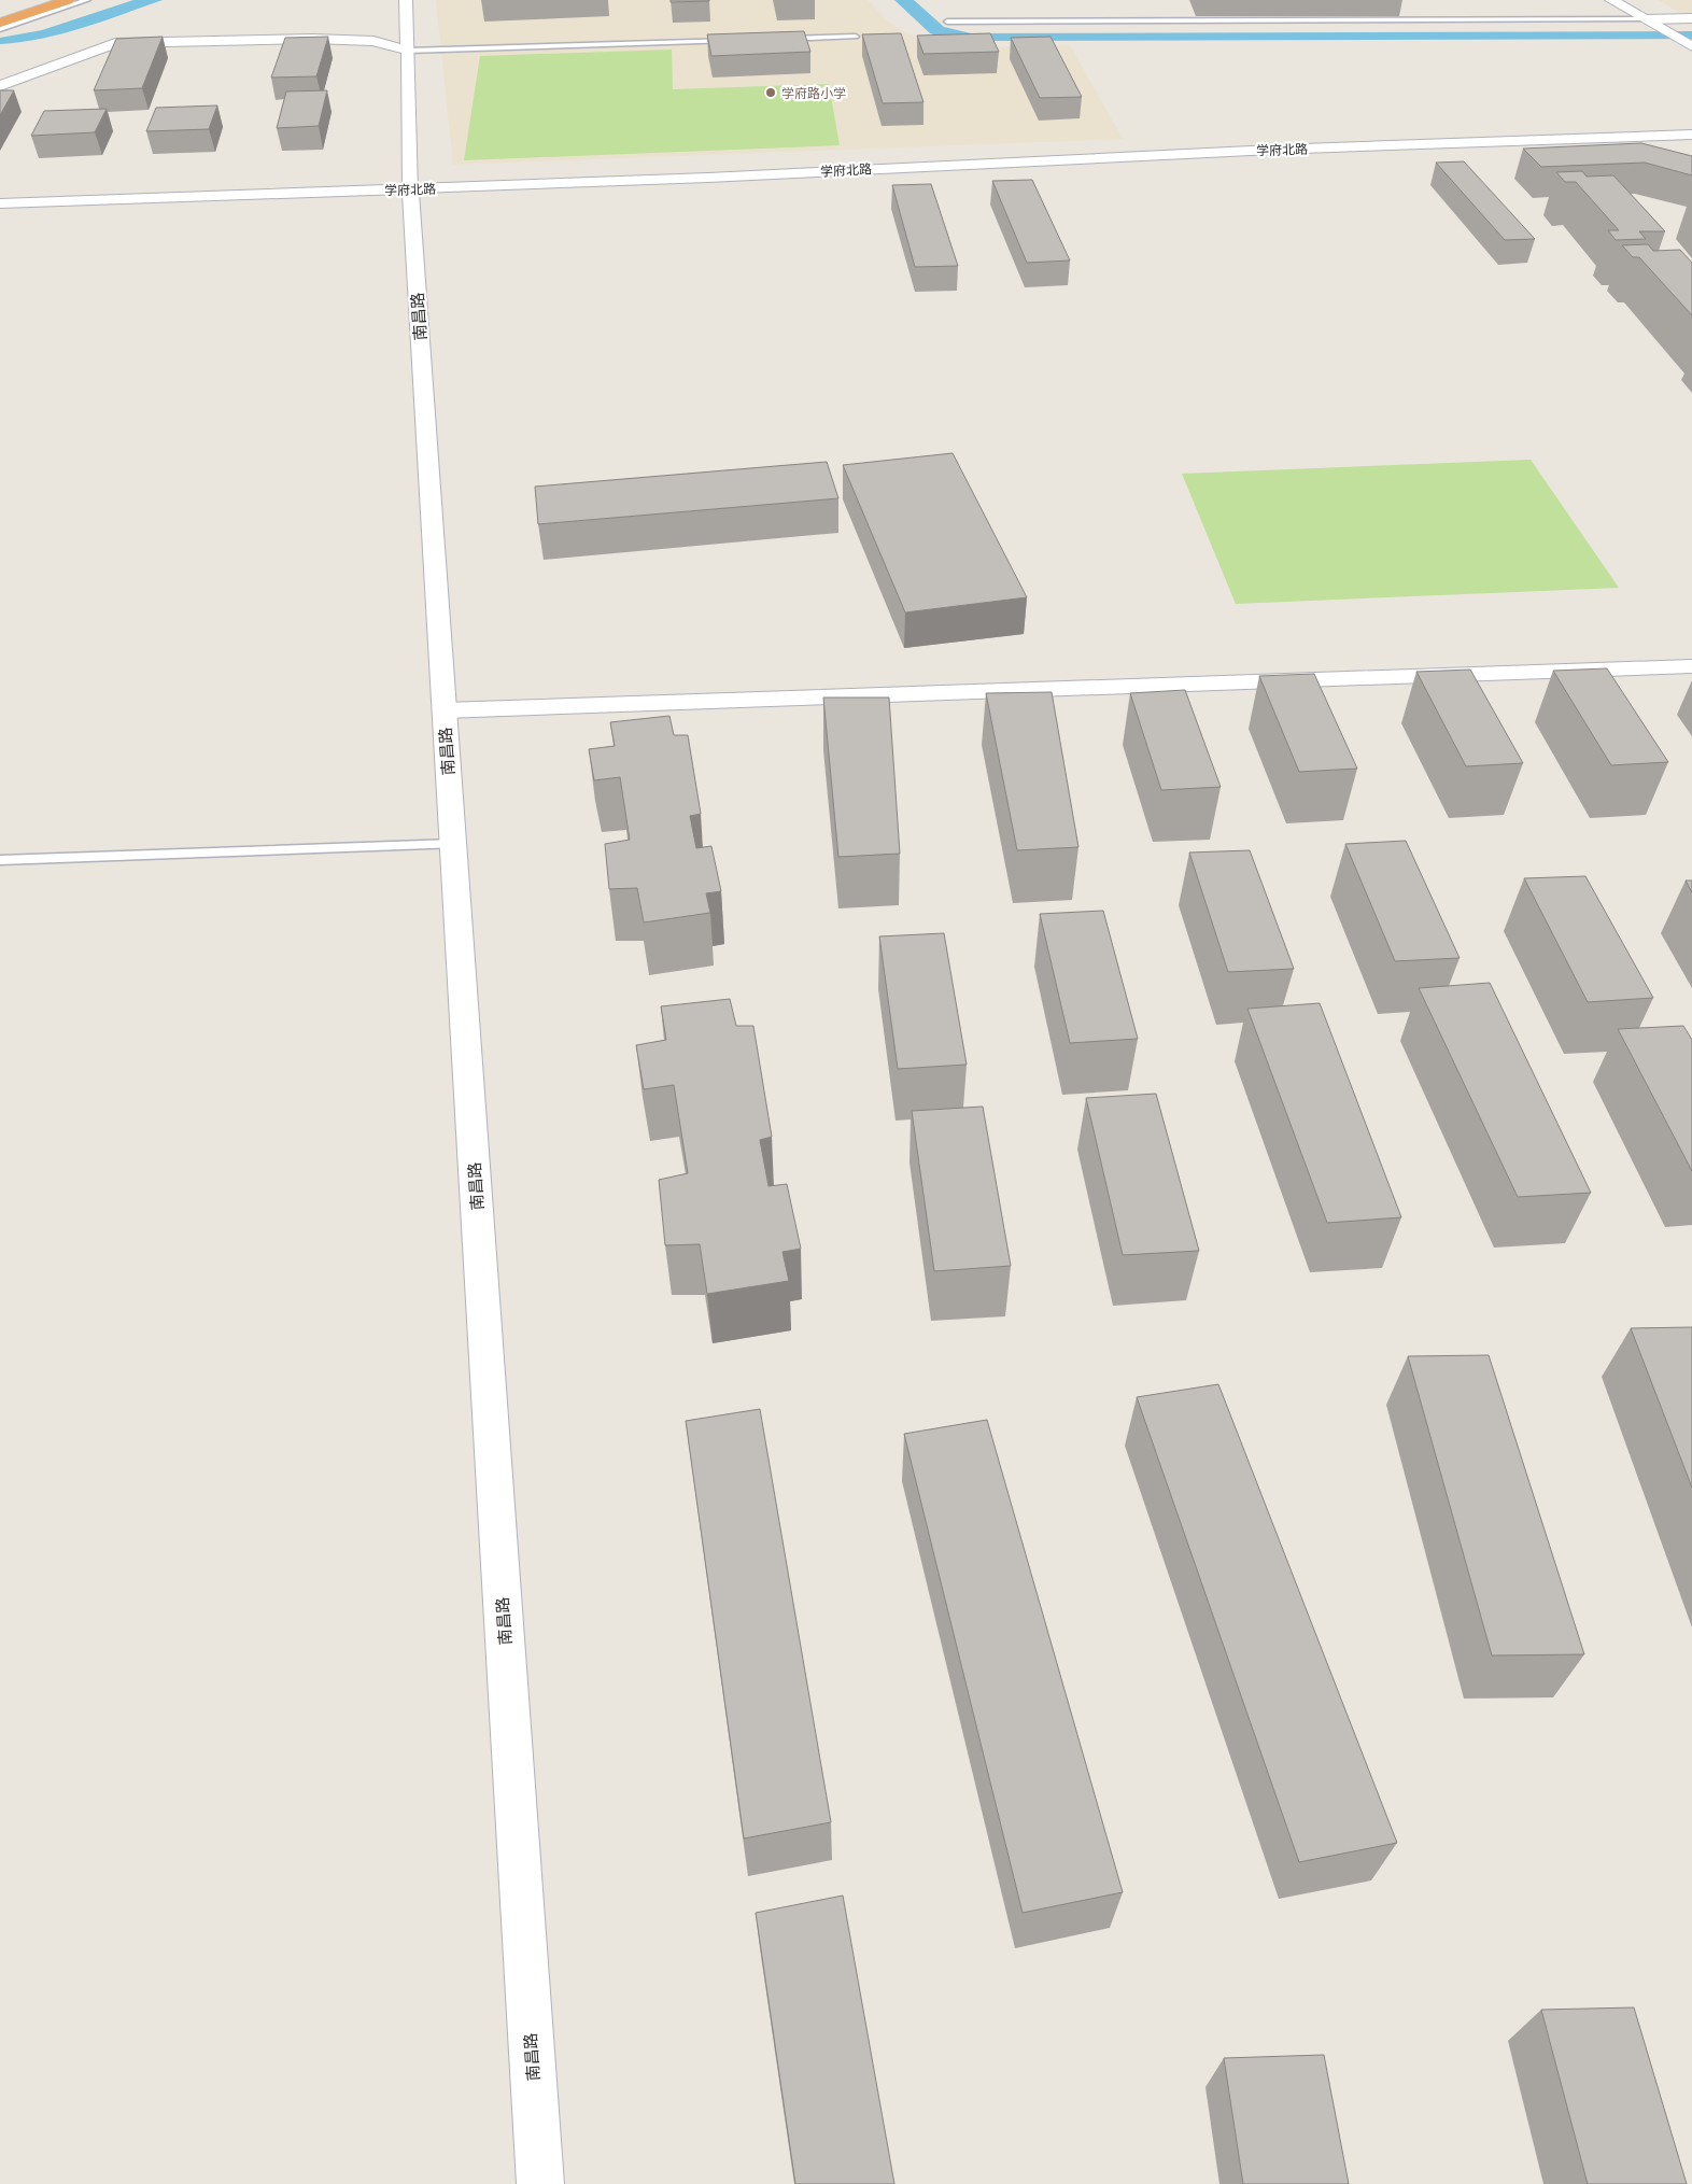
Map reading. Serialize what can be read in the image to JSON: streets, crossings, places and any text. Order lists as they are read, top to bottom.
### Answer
{
  "streets": {
    "street": ["学府北路", "南昌路"]
  },
  "crossings": [
    ["学府北路", "南昌路"]
  ],
  "places": ["学府路小学"]
}
